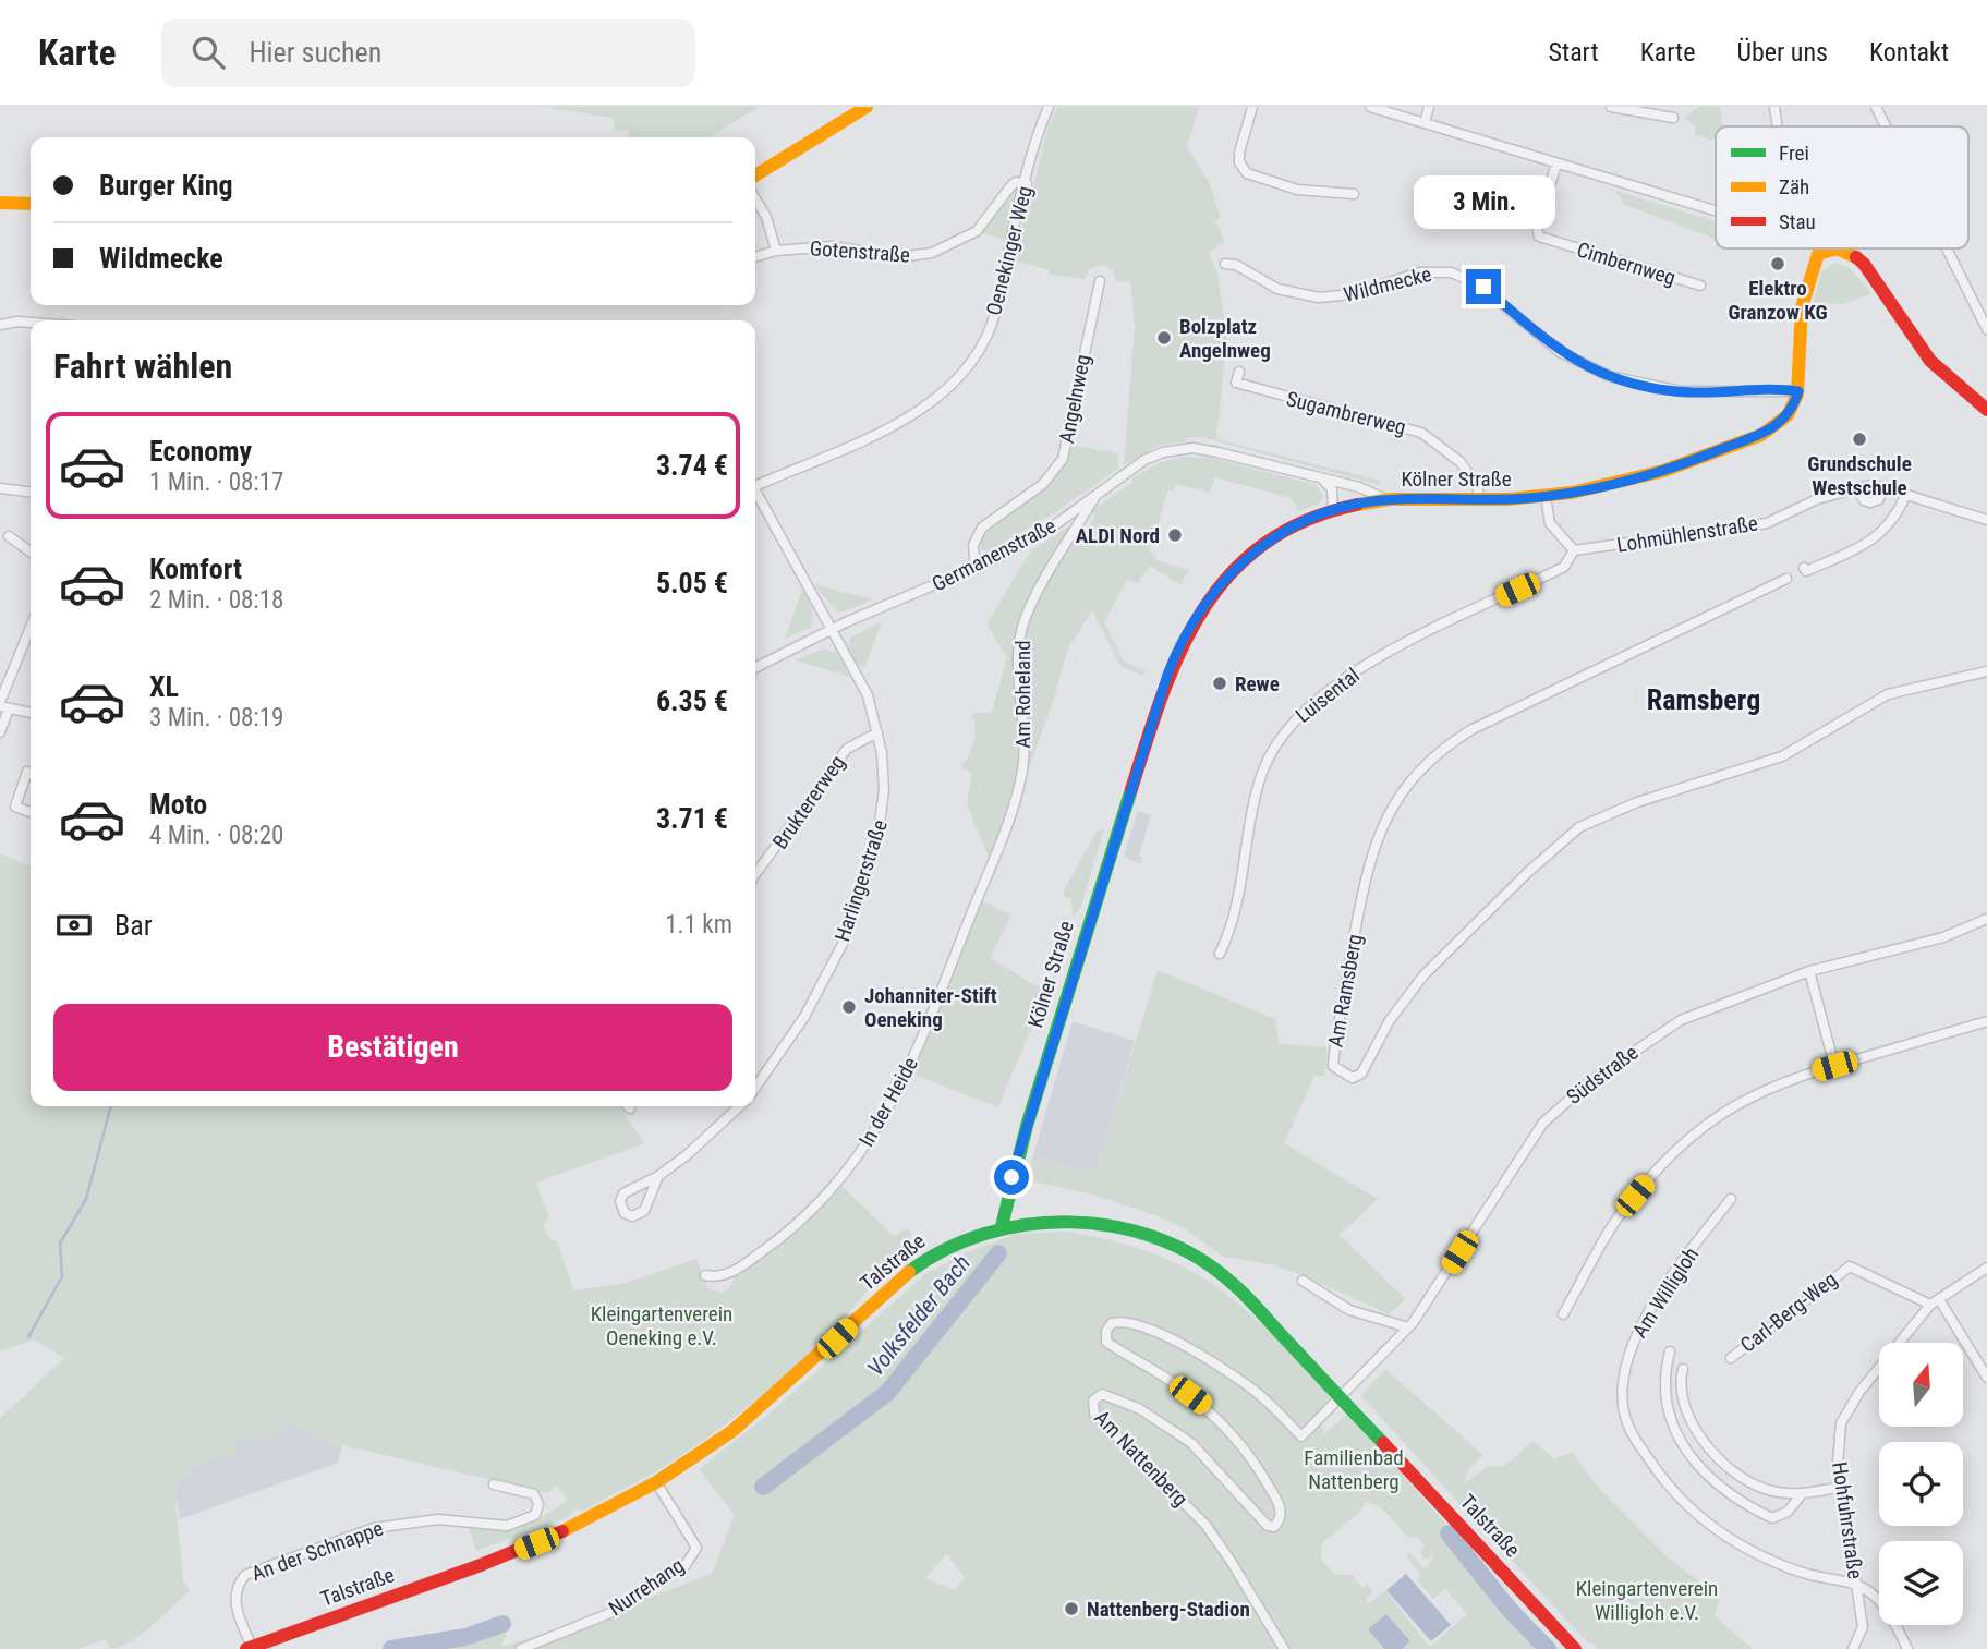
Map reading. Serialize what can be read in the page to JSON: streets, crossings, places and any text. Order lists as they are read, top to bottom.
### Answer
{
  "streets": {
    "main road": ["Kölner Straße", "Talstraße"],
    "street": [
      "Oenekinger Weg",
      "Gotenstraße",
      "Cimbernweg",
      "Wildmecke",
      "Angelnweg",
      "Sugambrerweg",
      "Lohmühlenstraße",
      "Germanenstraße",
      "Am Roheland",
      "Luisental",
      "Bruktererweg",
      "Harlingerstraße",
      "Am Ramsberg",
      "Südstraße",
      "In der Heide",
      "Am Willigloh",
      "Carl-Berg-Weg",
      "Am Nattenberg",
      "Hohfuhrstraße",
      "An der Schnappe",
      "Nurrehang"
    ]
  },
  "crossings": [
    ["Oenekinger Weg", "Gotenstraße"],
    ["Wildmecke", "Kölner Straße"],
    ["Angelnweg", "Germanenstraße"],
    ["Sugambrerweg", "Kölner Straße"],
    ["Kölner Straße", "Germanenstraße"],
    ["Kölner Straße", "Talstraße"],
    ["Lohmühlenstraße", "Luisental"],
    ["Germanenstraße", "Am Roheland"],
    ["Germanenstraße", "Harlingerstraße"],
    ["Am Roheland", "In der Heide"],
    ["Bruktererweg", "Harlingerstraße"],
    ["Südstraße", "Talstraße"],
    ["Südstraße", "Am Nattenberg"],
    ["Talstraße", "Am Nattenberg"],
    ["Talstraße", "An der Schnappe"],
    ["Talstraße", "Nurrehang"],
    ["Am Willigloh", "Hohfuhrstraße"],
    ["Carl-Berg-Weg", "Hohfuhrstraße"]
  ],
  "districts": ["Ramsberg"],
  "water": ["Volksfelder Bach"],
  "parks": ["Kleingartenverein Oeneking e.V.", "Familienbad Nattenberg", "Kleingartenverein Willigloh e.V."],
  "places": [
    "Elektro Granzow KG",
    "Bolzplatz Angelnweg",
    "Grundschule Westschule",
    "ALDI Nord",
    "Rewe",
    "Johanniter-Stift Oeneking",
    "Nattenberg-Stadion"
  ],
  "legend": ["Frei", "Zäh", "Stau"],
  "north": "top",
  "page": {
    "header": "Karte",
    "search": "Hier suchen",
    "nav": [
      "Start",
      "Karte",
      "Über uns",
      "Kontakt"
    ],
    "banner": ["Burger King", "Wildmecke"],
    "bubble": "3 Min.",
    "heading": "Fahrt wählen",
    "list": [
      {
        "name": "Economy",
        "note": "1 Min. · 08:17",
        "value": "3.74 €"
      },
      {
        "name": "Komfort",
        "note": "2 Min. · 08:18",
        "value": "5.05 €"
      },
      {
        "name": "XL",
        "note": "3 Min. · 08:19",
        "value": "6.35 €"
      },
      {
        "name": "Moto",
        "note": "4 Min. · 08:20",
        "value": "3.71 €"
      }
    ],
    "pay": ["Bar", "1.1 km"],
    "buttons": "Bestätigen"
  }
}
